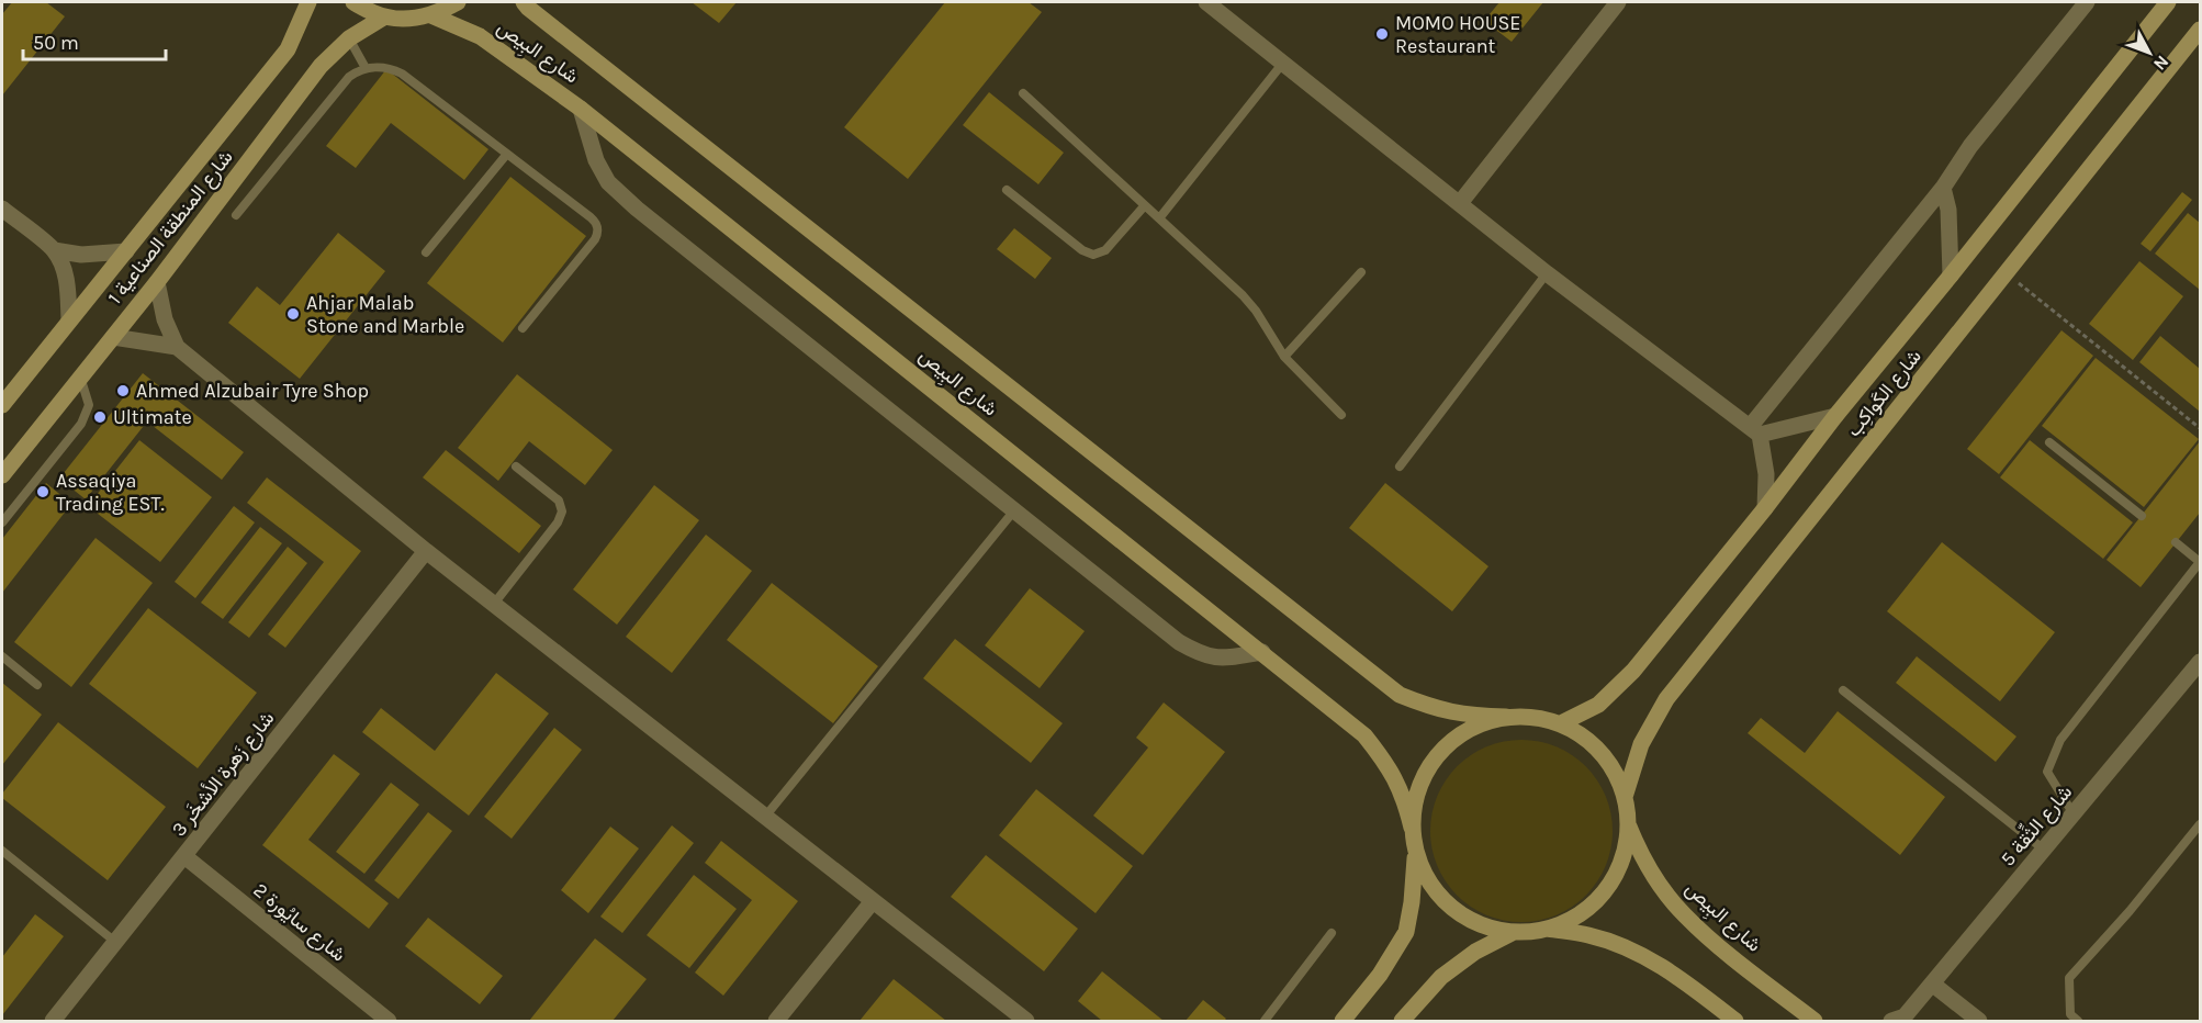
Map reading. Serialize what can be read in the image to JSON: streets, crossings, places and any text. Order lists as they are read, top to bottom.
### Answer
{
  "streets": {
    "street": [
      "شارع البِيص",
      "شارع المنطقة الصناعية 1",
      "شارع الكَواكِب",
      "شارع زَهرة الأشخَر 3",
      "شارع الثِّقة 5",
      "شارع سايُورة 2"
    ]
  },
  "crossings": [
    ["شارع البِيص", "شارع الكَواكِب"],
    ["شارع زَهرة الأشخَر 3", "شارع سايُورة 2"]
  ],
  "places": [
    "MOMO HOUSE Restaurant",
    "Ahjar Malab Stone and Marble",
    "Ahmed Alzubair Tyre Shop",
    "Ultimate",
    "Assaqiya Trading EST."
  ],
  "scale_bar": "50 m",
  "north": "bottom right"
}
